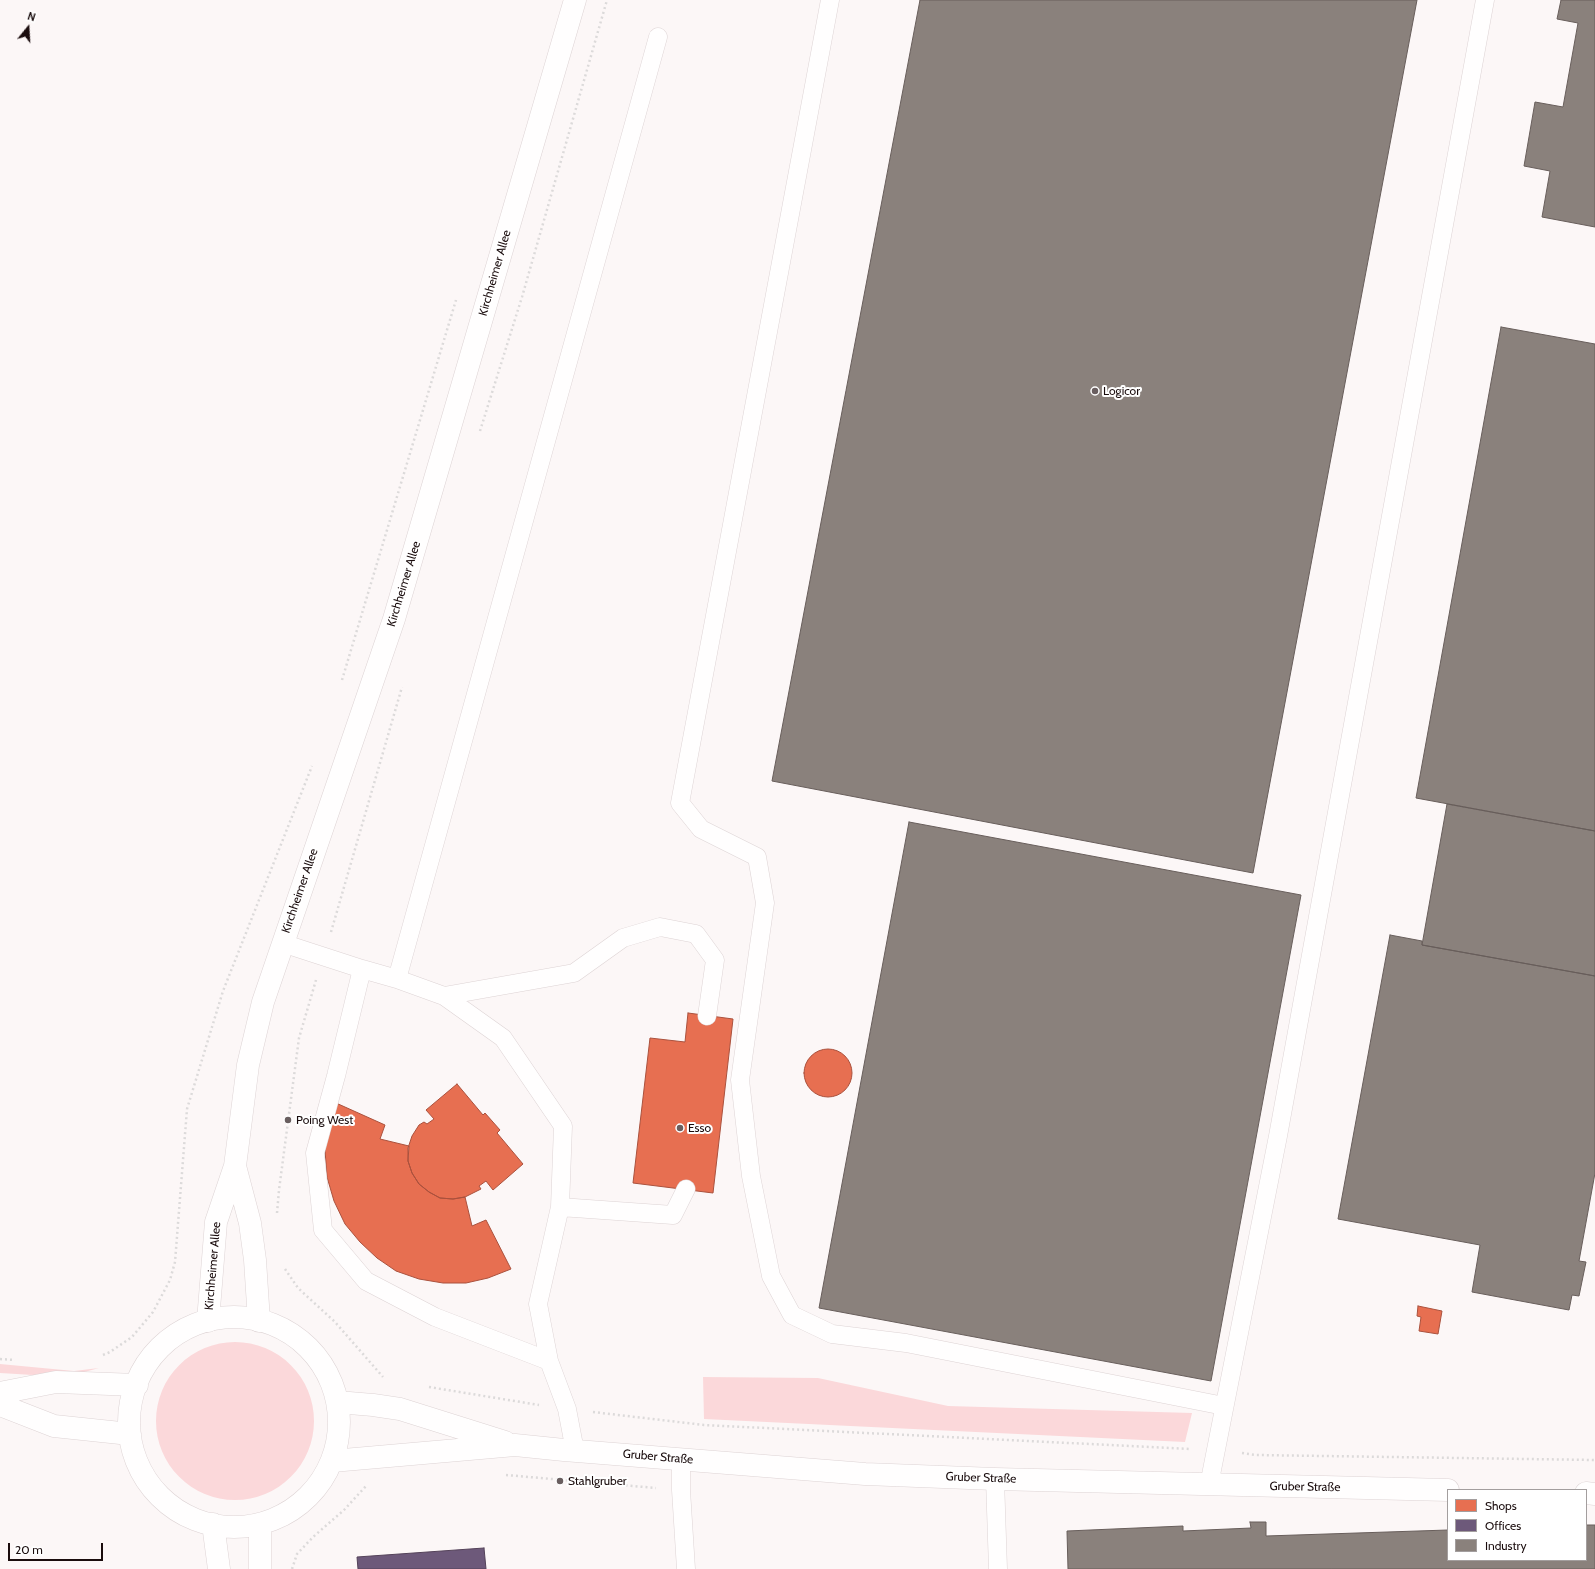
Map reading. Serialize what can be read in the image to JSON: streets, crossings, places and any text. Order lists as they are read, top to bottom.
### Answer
{
  "streets": {
    "street": ["Kirchheimer Allee", "Gruber Straße"]
  },
  "places": [
    "Logicor",
    "Poing West",
    "Esso",
    "Stahlgruber"
  ],
  "legend": ["Shops", "Offices", "Industry"],
  "scale_bar": "20 m",
  "north": "top"
}
